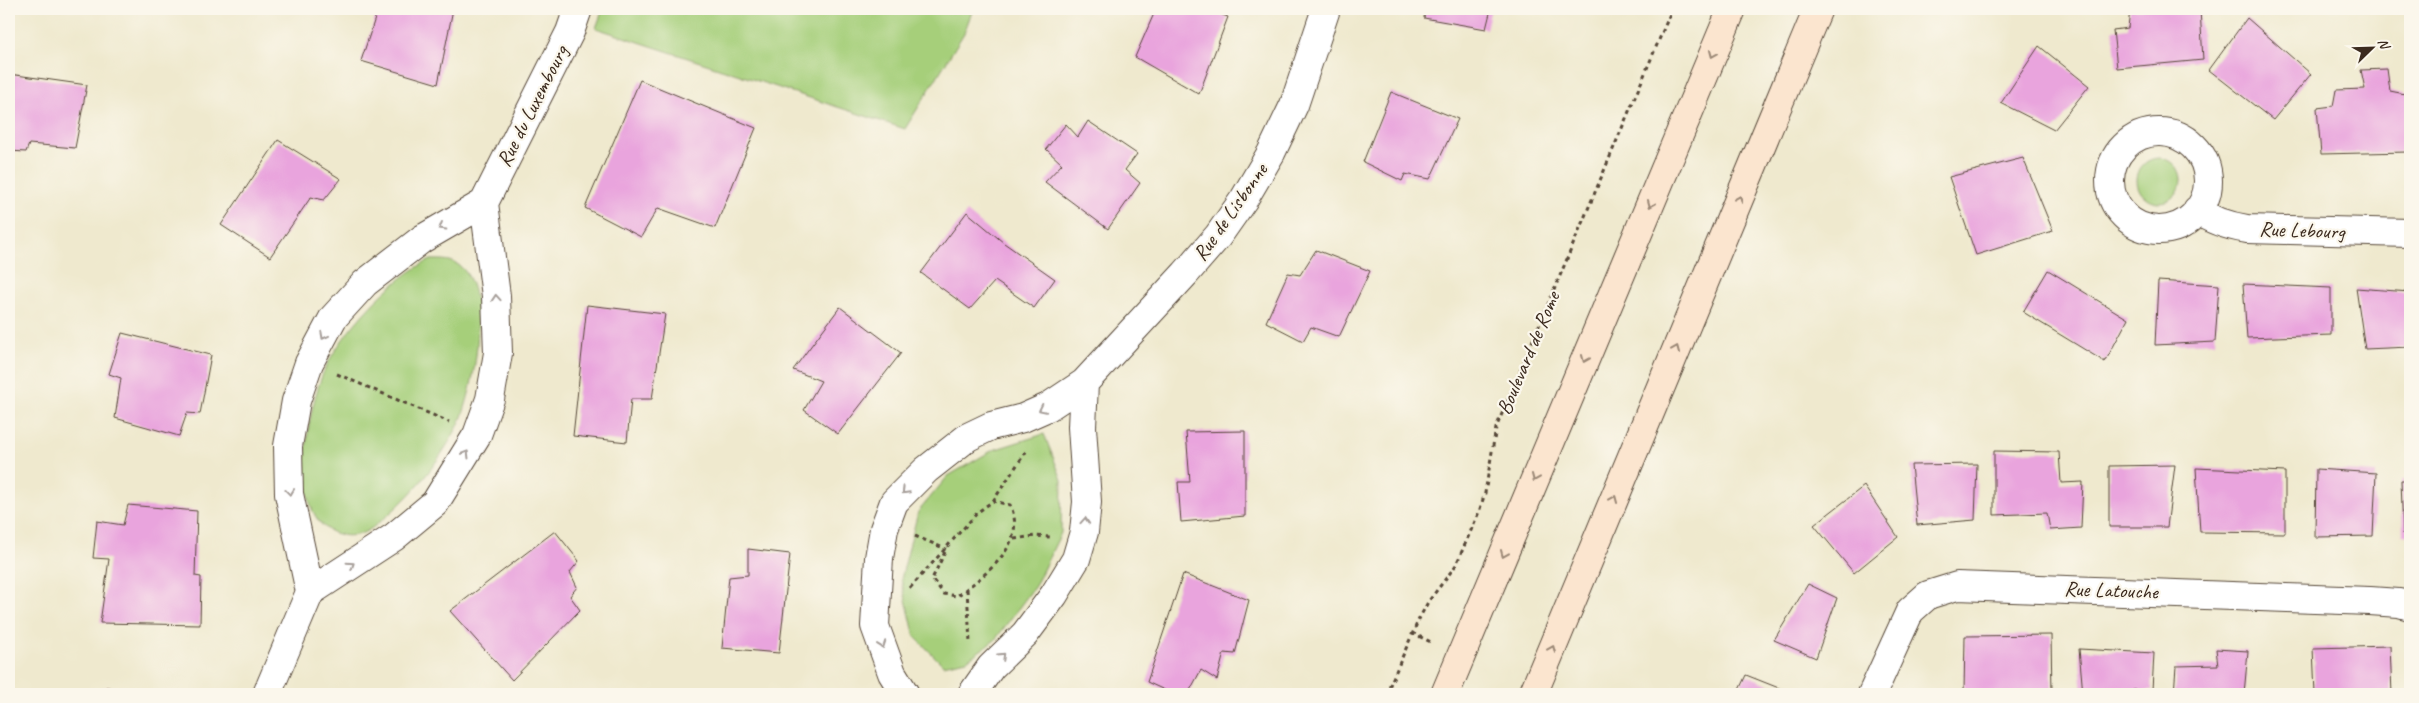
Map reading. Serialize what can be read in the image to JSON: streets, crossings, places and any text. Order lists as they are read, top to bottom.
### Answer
{
  "streets": {
    "street": [
      "Rue du Luxembourg",
      "Rue de Lisbonne",
      "Rue Lebourg",
      "Rue Latouche"
    ],
    "path": ["Boulevard de Rome"]
  },
  "north": "top right"
}
